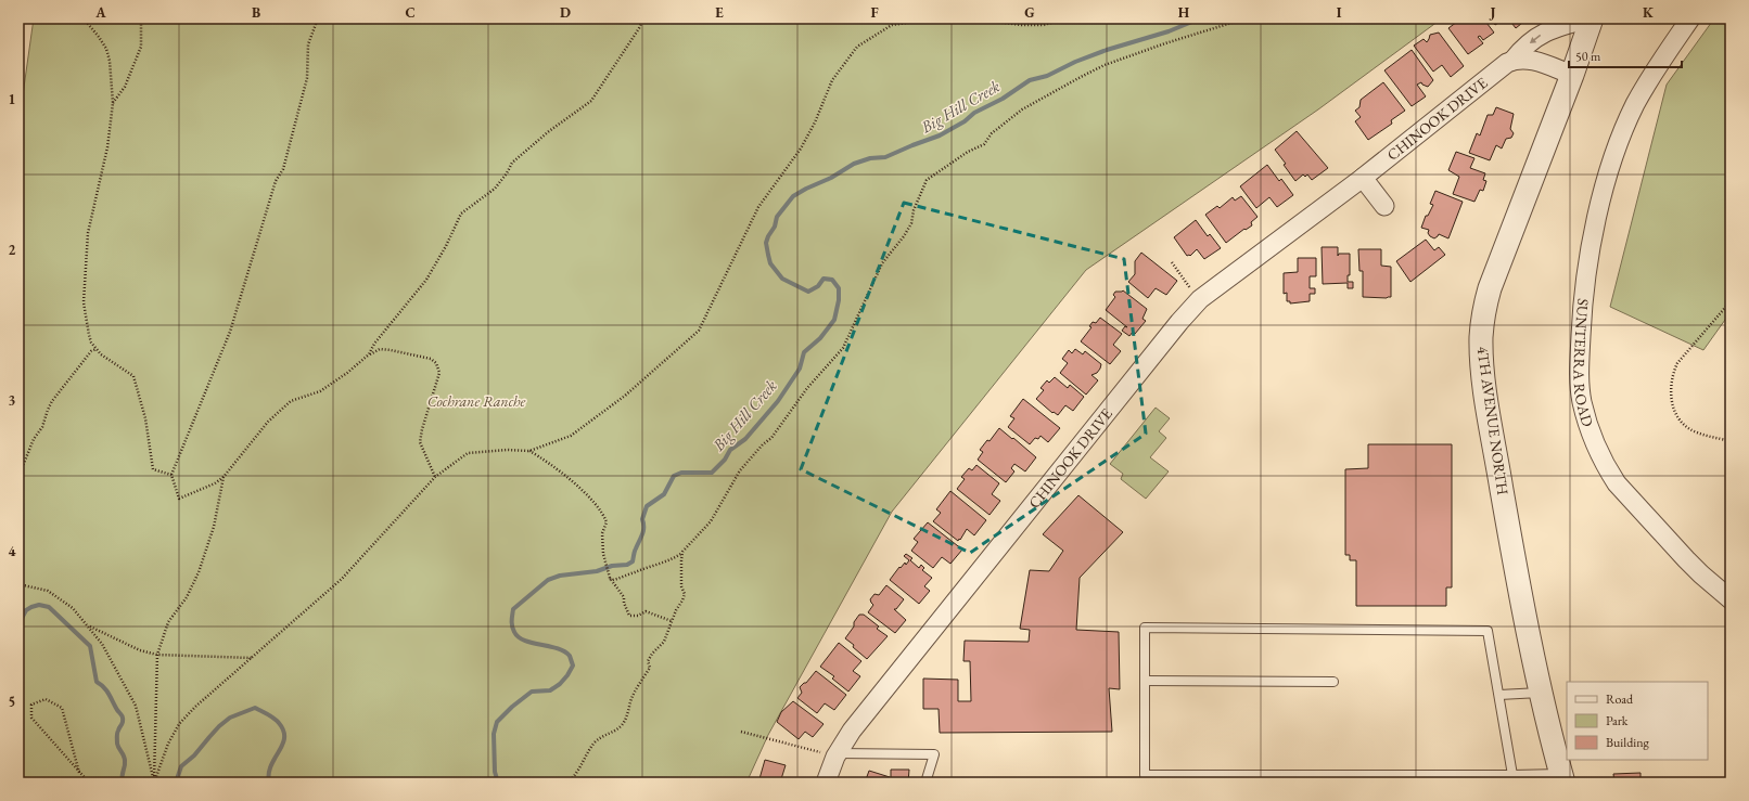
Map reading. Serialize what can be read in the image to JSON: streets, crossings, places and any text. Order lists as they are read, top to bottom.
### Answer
{
  "streets": {
    "street": ["CHINOOK DRIVE", "SUNTERRA ROAD", "4TH AVENUE NORTH"]
  },
  "crossings": [
    ["CHINOOK DRIVE", "4TH AVENUE NORTH"]
  ],
  "water": ["Big Hill Creek"],
  "parks": ["Cochrane Ranche"],
  "legend": ["Road", "Park", "Building"],
  "scale_bar": "50 m",
  "grid": {
    "columns": [
      "A",
      "B",
      "C",
      "D",
      "E",
      "F",
      "G",
      "H",
      "I",
      "J",
      "K"
    ],
    "rows": [
      "1",
      "2",
      "3",
      "4",
      "5"
    ]
  }
}
